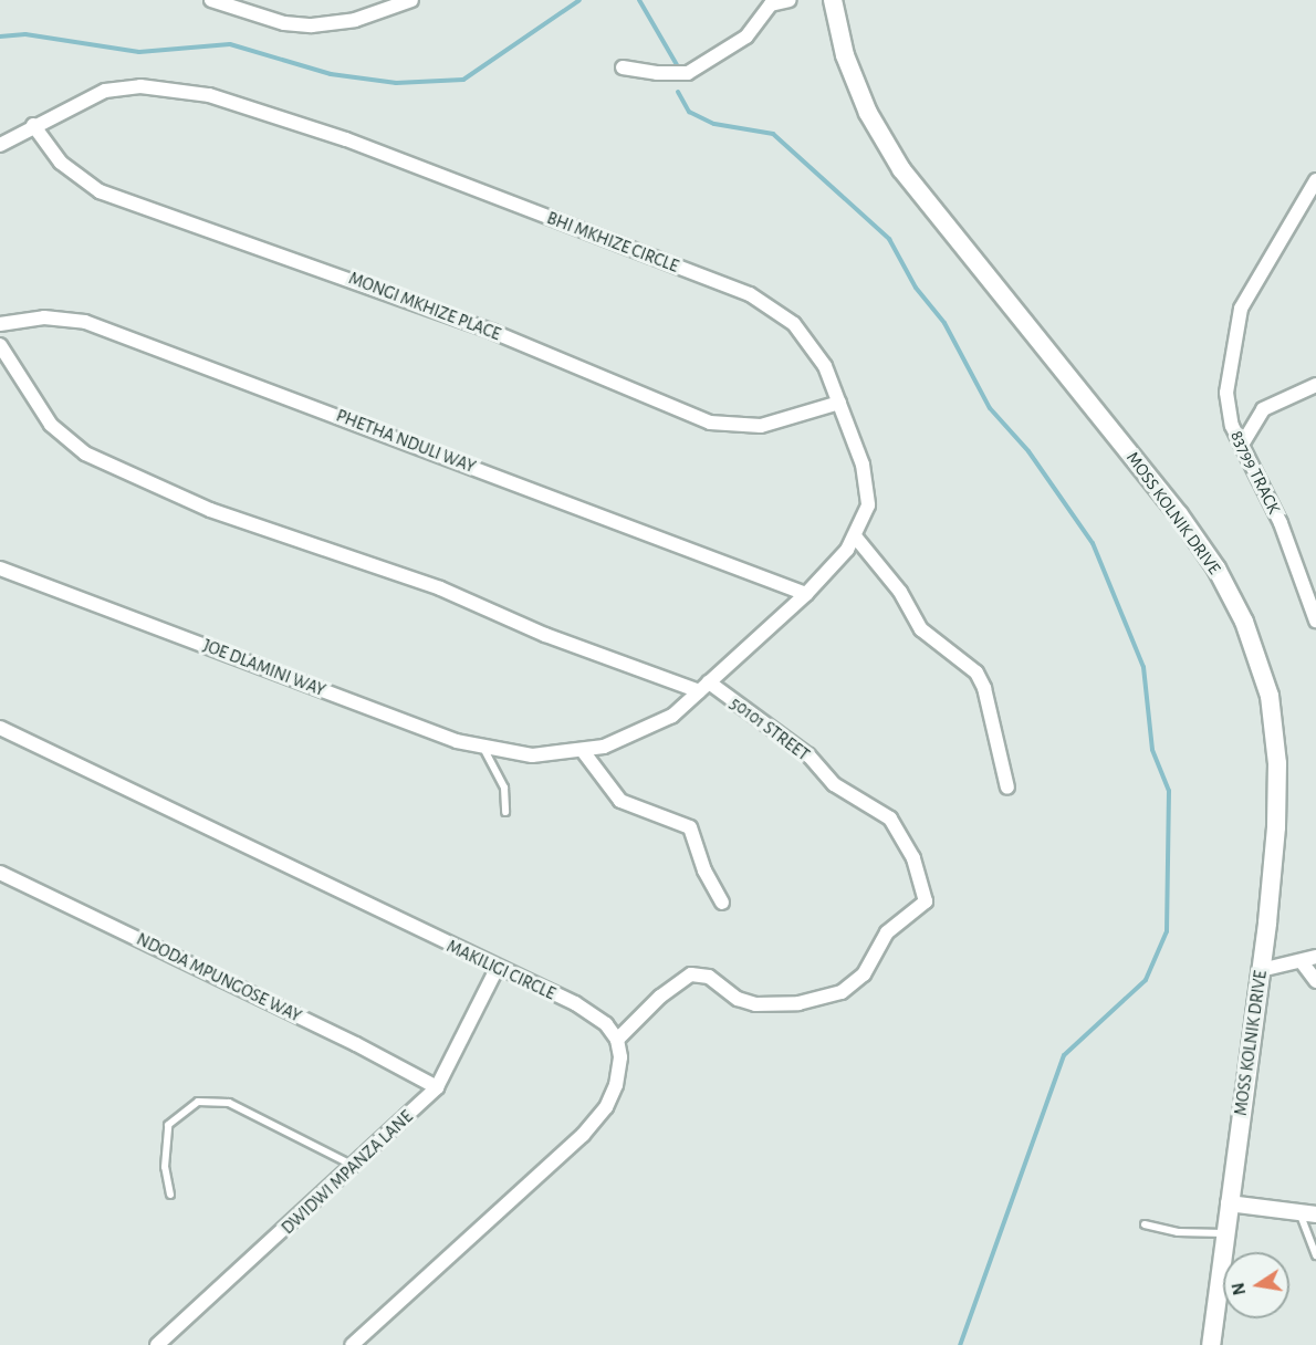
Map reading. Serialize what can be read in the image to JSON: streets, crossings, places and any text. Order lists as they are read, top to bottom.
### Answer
{
  "streets": {
    "main road": ["MOSS KOLNIK DRIVE"],
    "street": [
      "BHI MKHIZE CIRCLE",
      "MONGI MKHIZE PLACE",
      "PHETHA NDULI WAY",
      "83799 TRACK",
      "JOE DLAMINI WAY",
      "50101 STREET",
      "MAKILIGI CIRCLE",
      "NDODA MPUNGOSE WAY",
      "DWIDWI MPANZA LANE"
    ]
  },
  "crossings": [
    ["BHI MKHIZE CIRCLE", "MONGI MKHIZE PLACE"],
    ["BHI MKHIZE CIRCLE", "PHETHA NDULI WAY"],
    ["BHI MKHIZE CIRCLE", "JOE DLAMINI WAY"],
    ["BHI MKHIZE CIRCLE", "50101 STREET"],
    ["50101 STREET", "MAKILIGI CIRCLE"],
    ["MAKILIGI CIRCLE", "DWIDWI MPANZA LANE"],
    ["NDODA MPUNGOSE WAY", "DWIDWI MPANZA LANE"]
  ],
  "north": "left"
}
